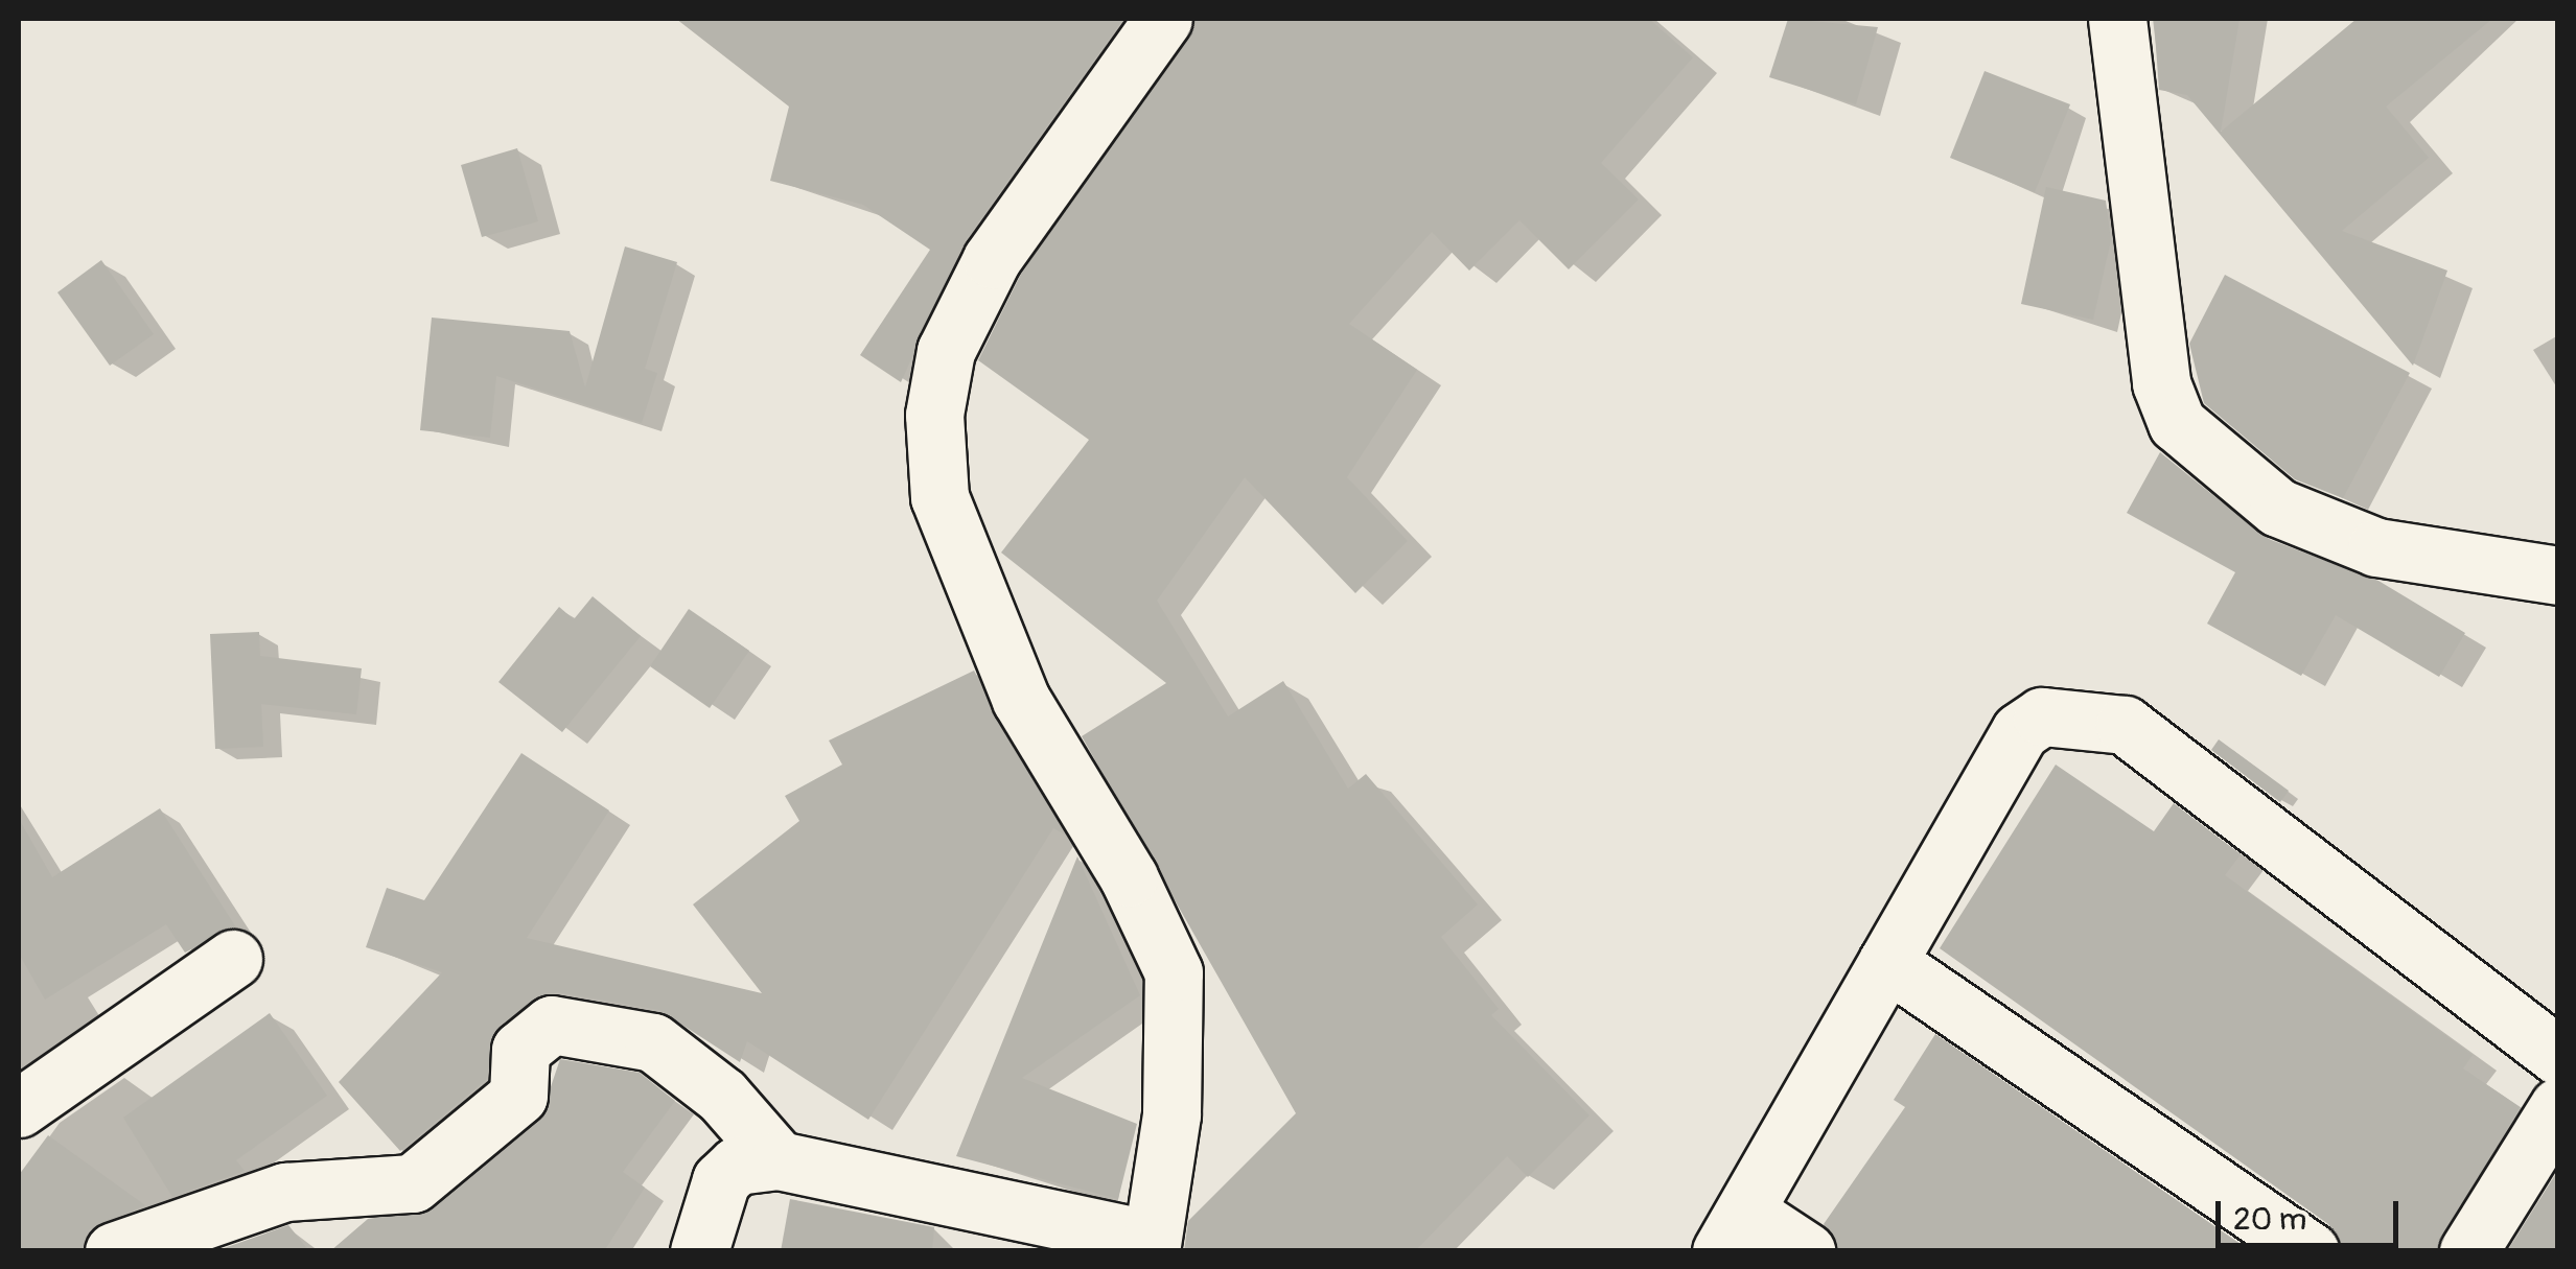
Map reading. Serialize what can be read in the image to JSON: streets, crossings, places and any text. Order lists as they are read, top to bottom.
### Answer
{
  "scale_bar": "20 m"
}
